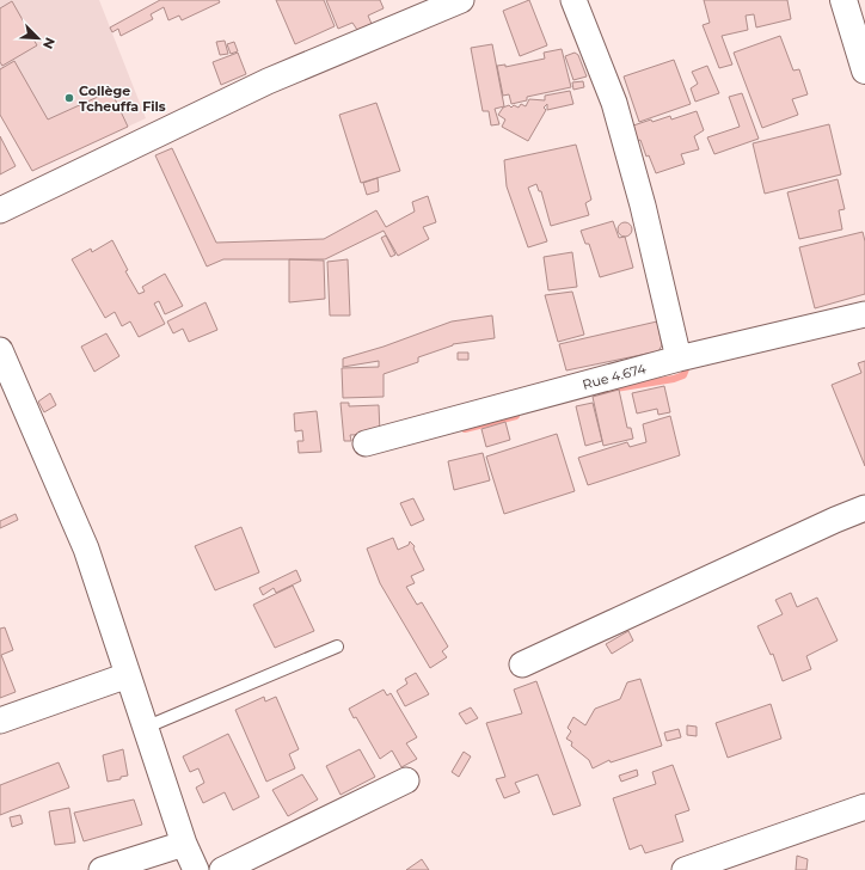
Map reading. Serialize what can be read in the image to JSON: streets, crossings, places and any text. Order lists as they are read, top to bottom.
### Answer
{
  "streets": {
    "street": ["Rue 4.674"]
  },
  "places": ["Collège Tcheuffa Fils"],
  "north": "bottom right"
}
